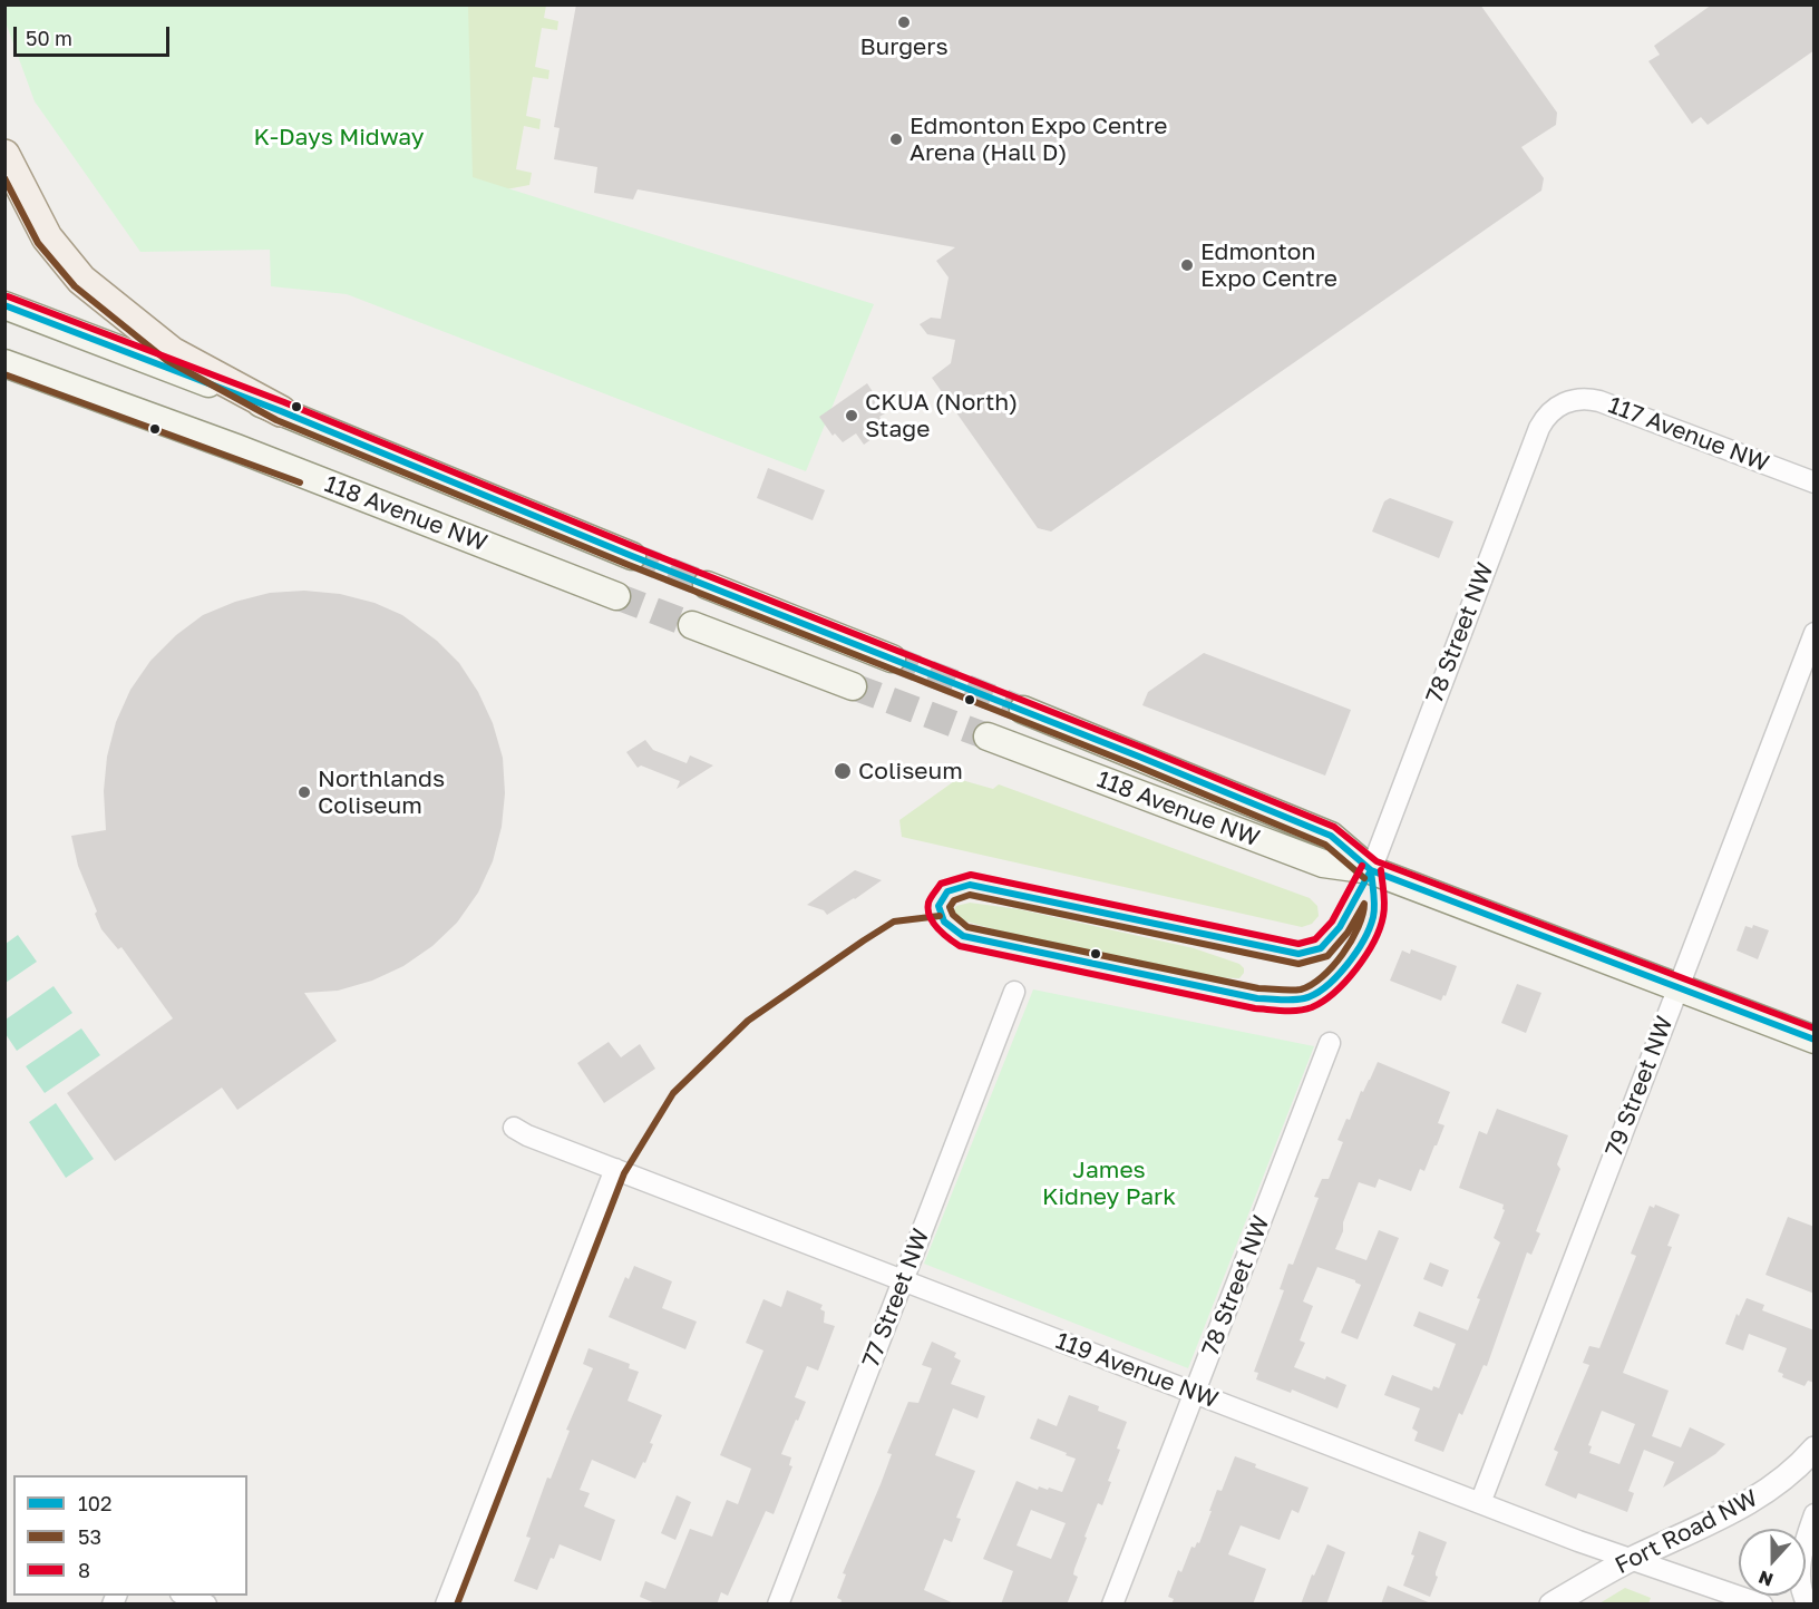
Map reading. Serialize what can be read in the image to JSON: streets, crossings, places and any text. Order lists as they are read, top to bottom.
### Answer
{
  "streets": {
    "main road": ["118 Avenue NW"],
    "street": [
      "117 Avenue NW",
      "78 Street NW",
      "79 Street NW",
      "77 Street NW",
      "119 Avenue NW",
      "Fort Road NW"
    ]
  },
  "crossings": [
    ["117 Avenue NW", "78 Street NW"],
    ["118 Avenue NW", "78 Street NW"],
    ["118 Avenue NW", "79 Street NW"],
    ["78 Street NW", "119 Avenue NW"],
    ["79 Street NW", "119 Avenue NW"],
    ["77 Street NW", "119 Avenue NW"],
    ["119 Avenue NW", "Fort Road NW"]
  ],
  "parks": ["K-Days Midway", "James Kidney Park"],
  "places": [
    "Burgers",
    "Edmonton Expo Centre Arena (Hall D)",
    "Edmonton Expo Centre",
    "CKUA (North) Stage",
    "Coliseum",
    "Northlands Coliseum"
  ],
  "lines": ["transit line 53", "transit line 8", "transit line 102"],
  "legend": ["102", "53", "8"],
  "scale_bar": "50 m",
  "north": "bottom"
}
